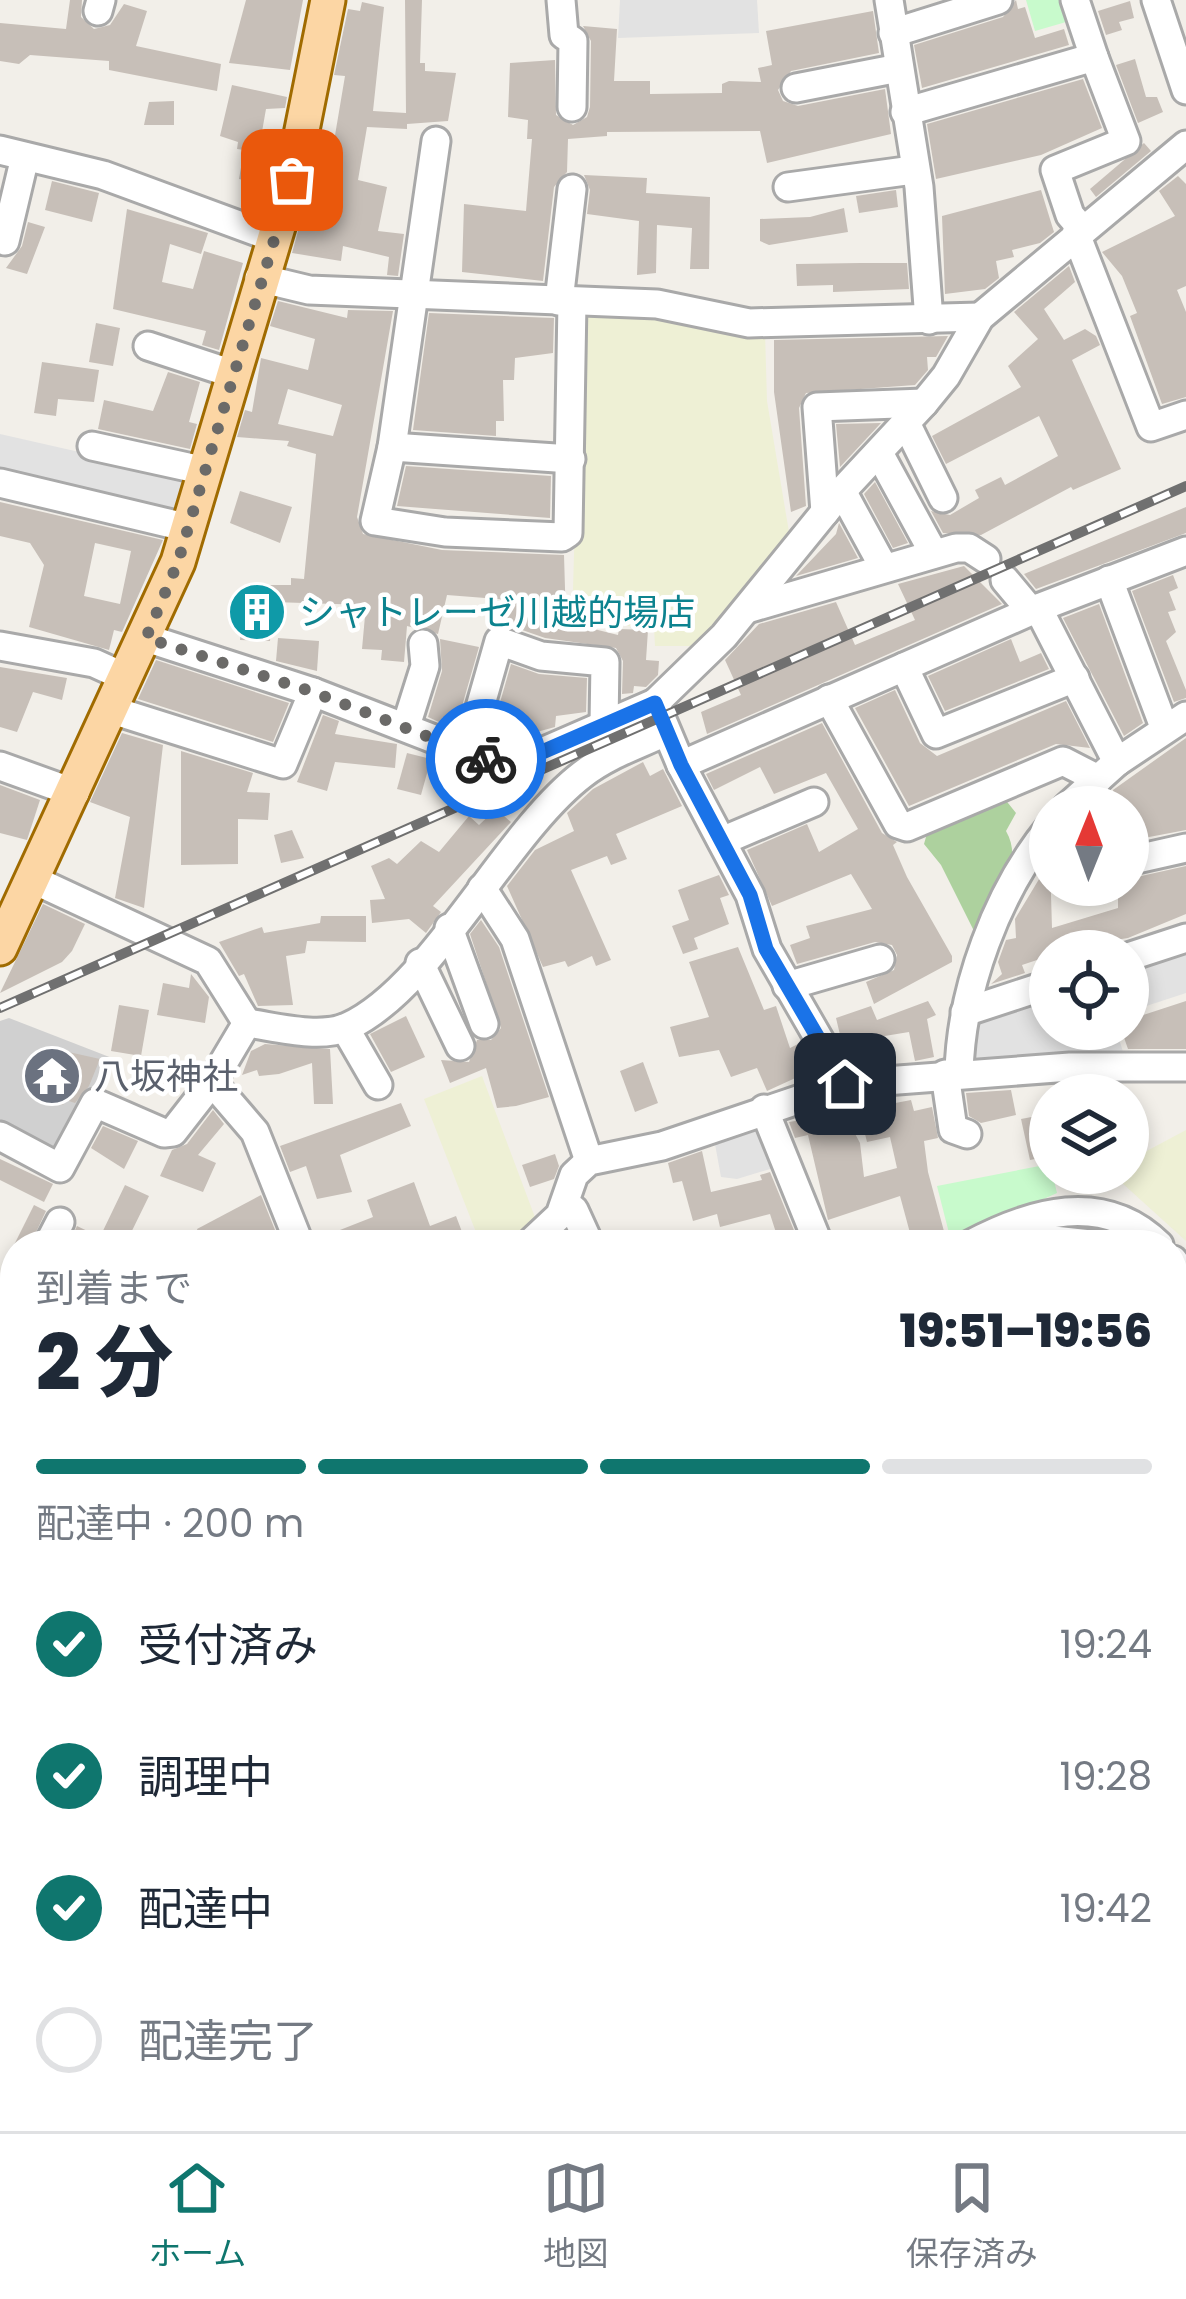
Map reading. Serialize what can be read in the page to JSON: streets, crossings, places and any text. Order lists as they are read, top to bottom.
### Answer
{
  "places": {
    "building": ["シャトレーゼ川越的場店"],
    "temple": ["八坂神社"]
  },
  "north": "top",
  "page": {
    "heading": ["2 分", "到着まで", "19:51–19:56"],
    "bar": "配達中 · 200 m",
    "list": [
      ["受付済み", "19:24"],
      ["調理中", "19:28"],
      ["配達中", "19:42"],
      "配達完了"
    ],
    "tabs": ["ホーム", "地図", "保存済み"]
  }
}
